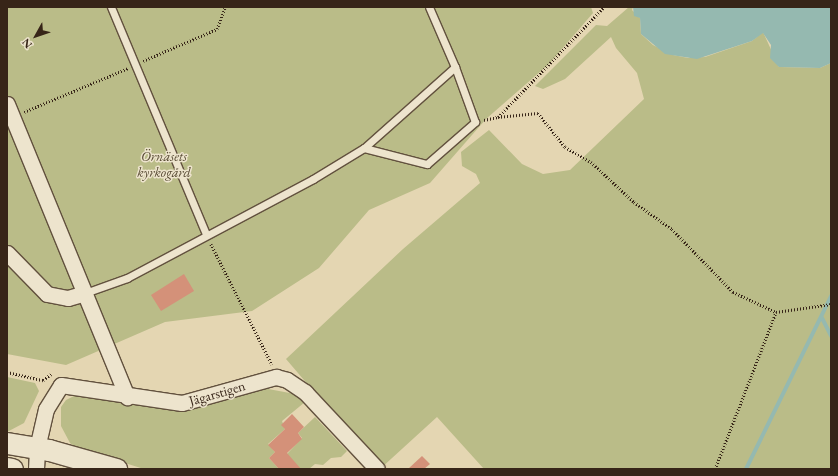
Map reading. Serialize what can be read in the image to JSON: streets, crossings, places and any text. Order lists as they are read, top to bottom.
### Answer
{
  "streets": {
    "street": ["Jägarstigen"]
  },
  "parks": ["Örnäsets kyrkogård"],
  "north": "bottom left"
}
